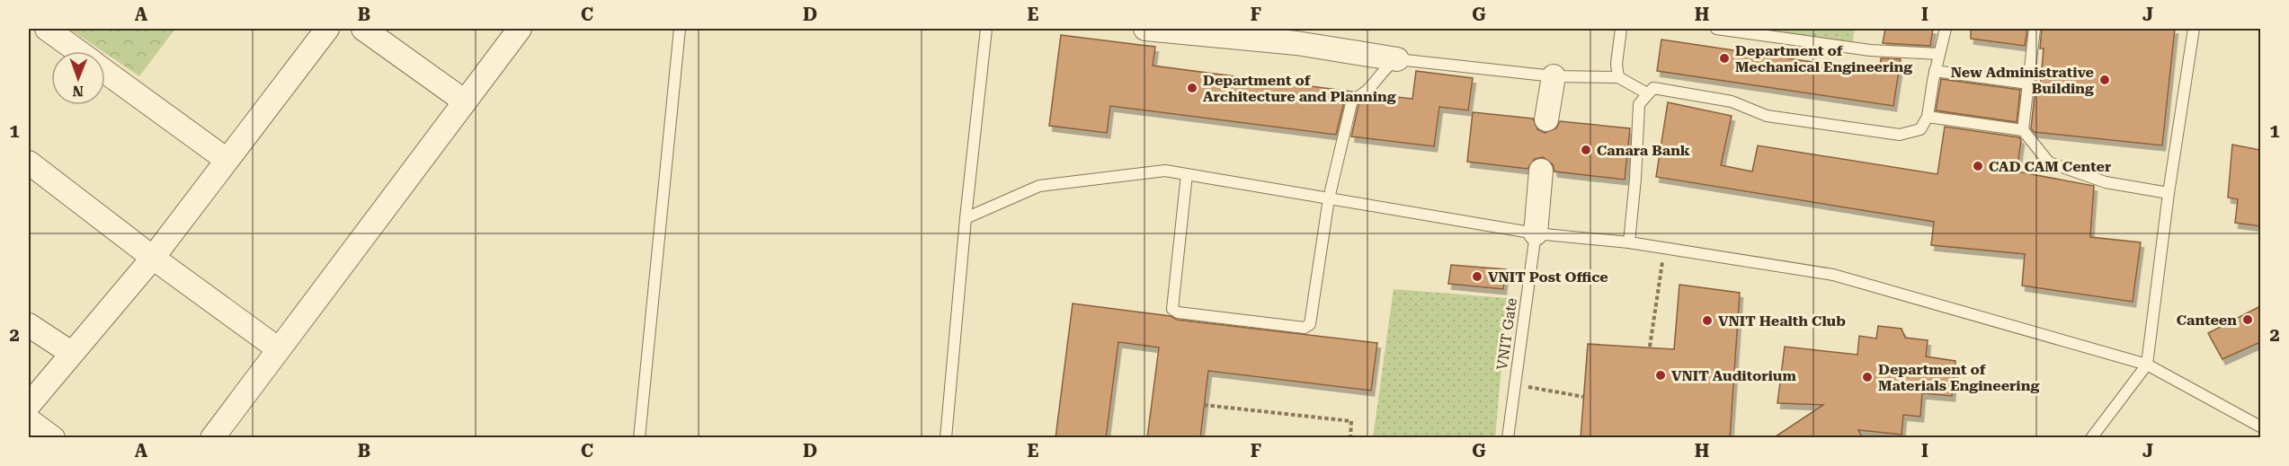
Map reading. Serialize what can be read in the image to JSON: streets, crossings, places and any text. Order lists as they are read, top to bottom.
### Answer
{
  "streets": {
    "lane": ["VNIT Gate"]
  },
  "places": [
    "Department of Mechanical Engineering",
    "New Administrative Building",
    "Department of Architecture and Planning",
    "Canara Bank",
    "CAD CAM Center",
    "VNIT Post Office",
    "Canteen",
    "VNIT Health Club",
    "VNIT Auditorium",
    "Department of Materials Engineering"
  ],
  "north": "bottom",
  "grid": {
    "columns": [
      "A",
      "B",
      "C",
      "D",
      "E",
      "F",
      "G",
      "H",
      "I",
      "J"
    ],
    "rows": ["1", "2"]
  }
}
